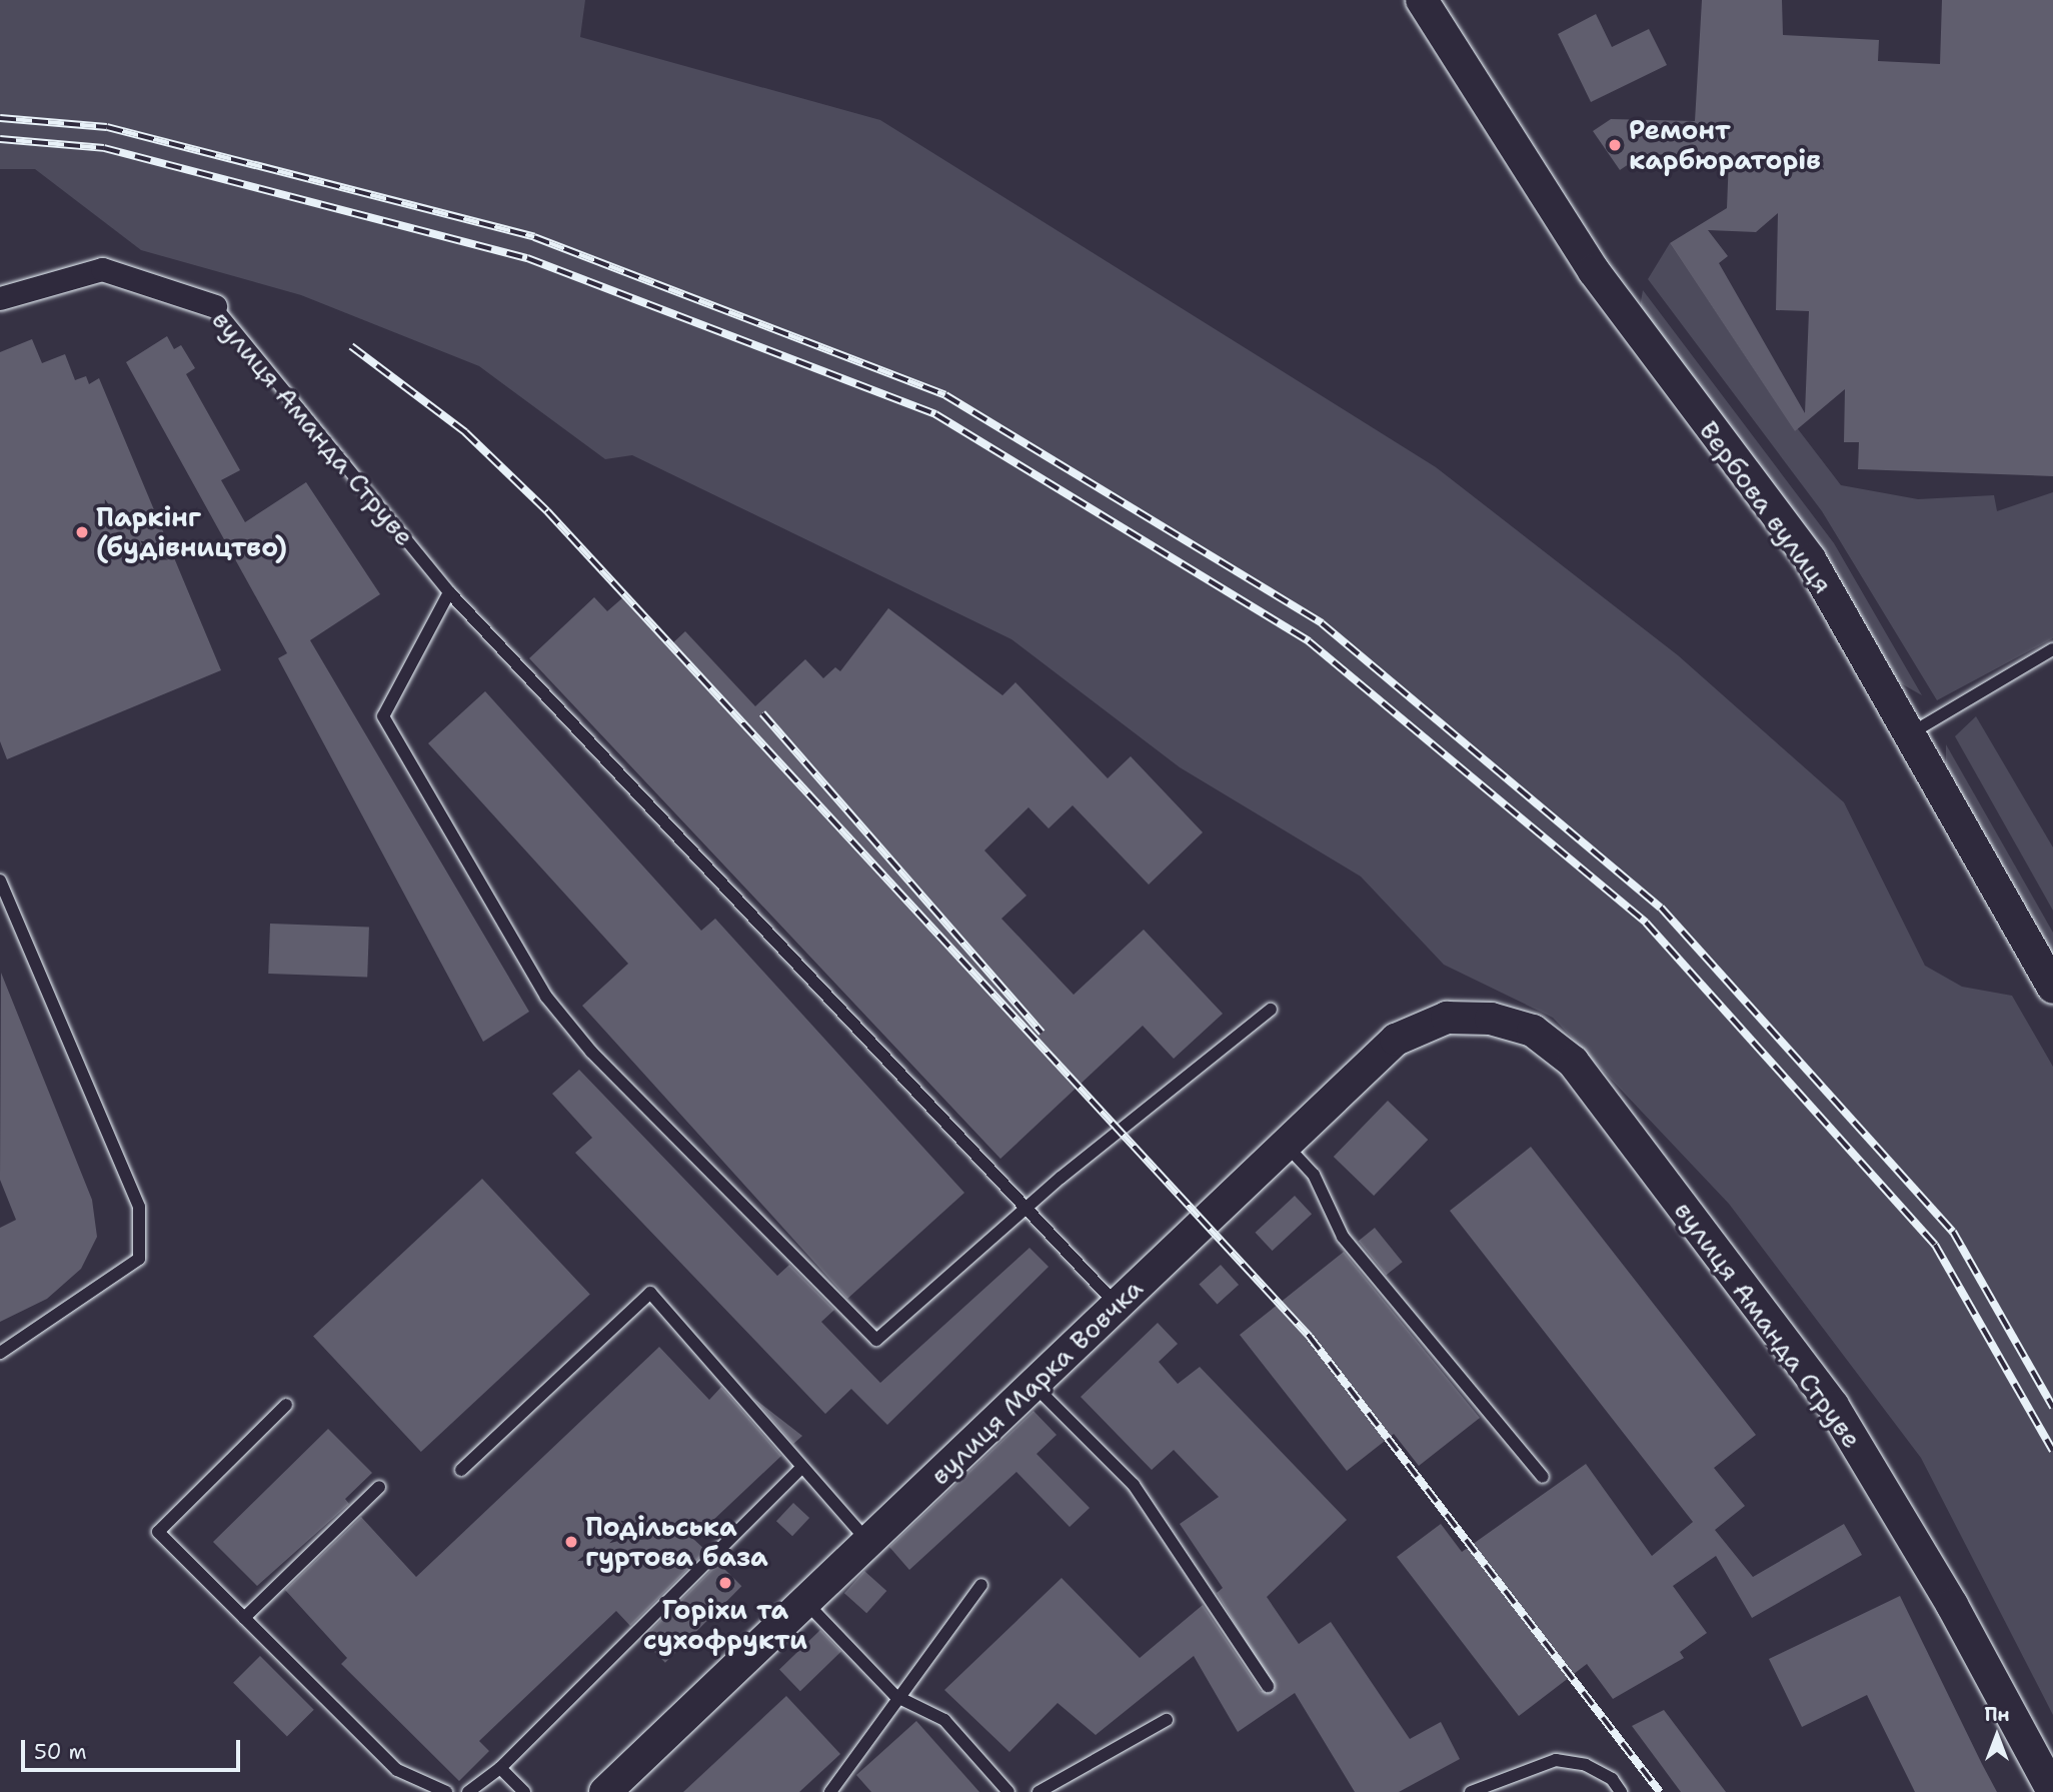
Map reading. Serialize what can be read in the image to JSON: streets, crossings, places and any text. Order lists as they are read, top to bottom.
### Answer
{
  "streets": {
    "main road": ["вулиця Аманда Струве", "Вербова вулиця", "вулиця Марка Вовчка"]
  },
  "crossings": [
    ["вулиця Аманда Струве", "вулиця Марка Вовчка"]
  ],
  "places": [
    "Ремонт карбюраторів",
    "Паркінг (будівництво)",
    "Подільська гуртова база",
    "Горіхи та сухофрукти"
  ],
  "scale_bar": "50 m",
  "north": "top"
}
